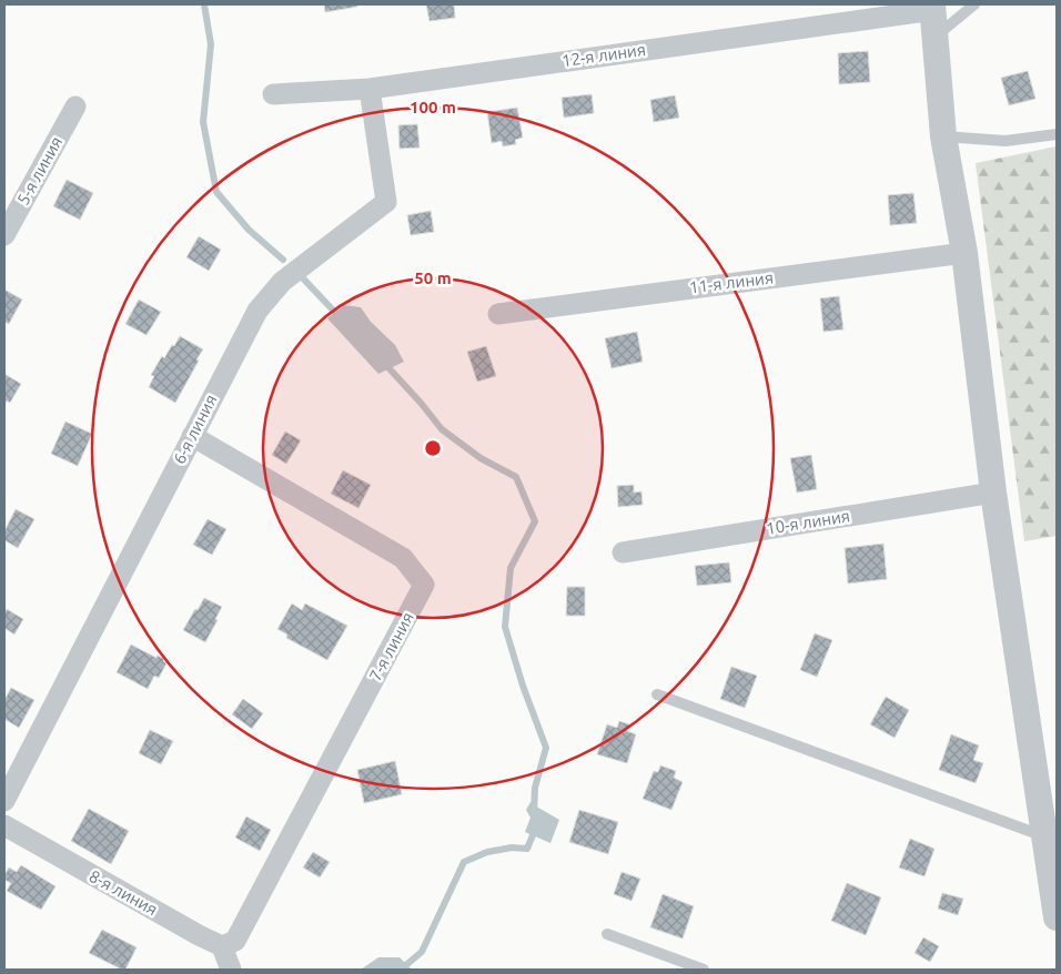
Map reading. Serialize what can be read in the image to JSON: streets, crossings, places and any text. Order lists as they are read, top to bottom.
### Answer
{
  "streets": {
    "street": [
      "12-я линия",
      "5-я линия",
      "11-я линия",
      "6-я линия",
      "10-я линия",
      "7-я линия",
      "8-я линия"
    ]
  },
  "crossings": [
    ["12-я линия", "6-я линия"],
    ["6-я линия", "7-я линия"],
    ["7-я линия", "8-я линия"]
  ],
  "rings": ["100 m", "50 m"]
}
